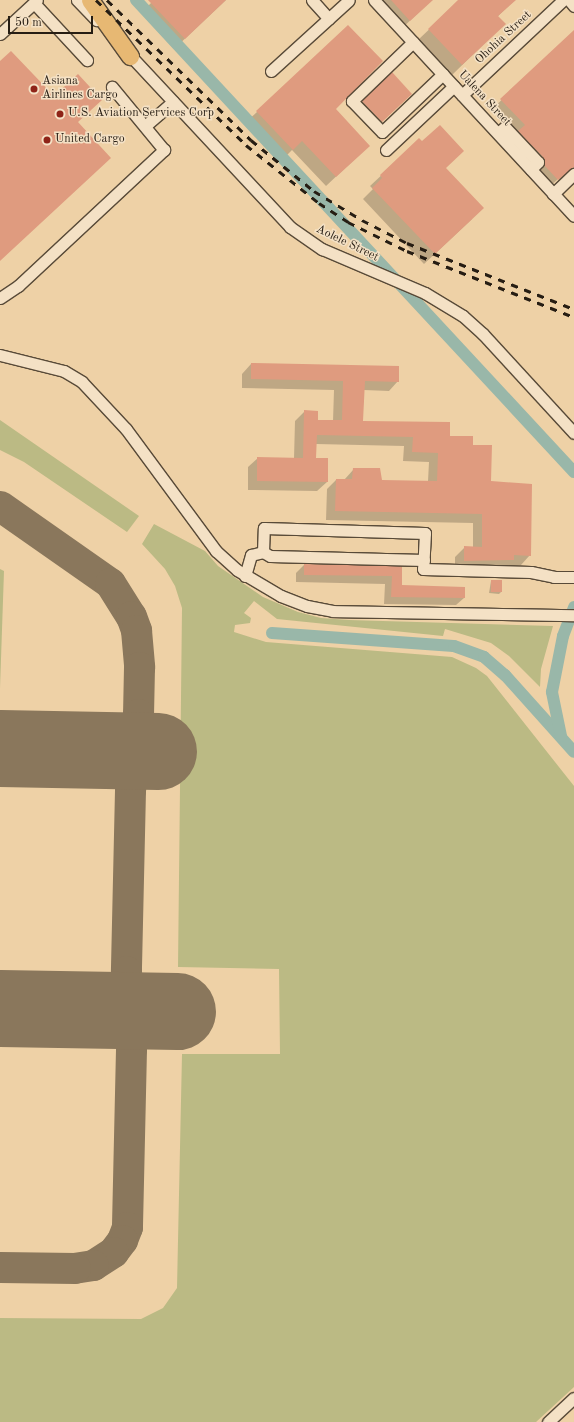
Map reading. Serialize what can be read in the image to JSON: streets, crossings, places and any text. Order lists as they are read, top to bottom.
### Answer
{
  "streets": {
    "street": ["Ohohia Street", "Ualena Street", "Aolele Street"]
  },
  "crossings": [
    ["Ohohia Street", "Ualena Street"]
  ],
  "places": ["Asiana Airlines Cargo", "U.S. Aviation Services Corp", "United Cargo"],
  "scale_bar": "50 m"
}
